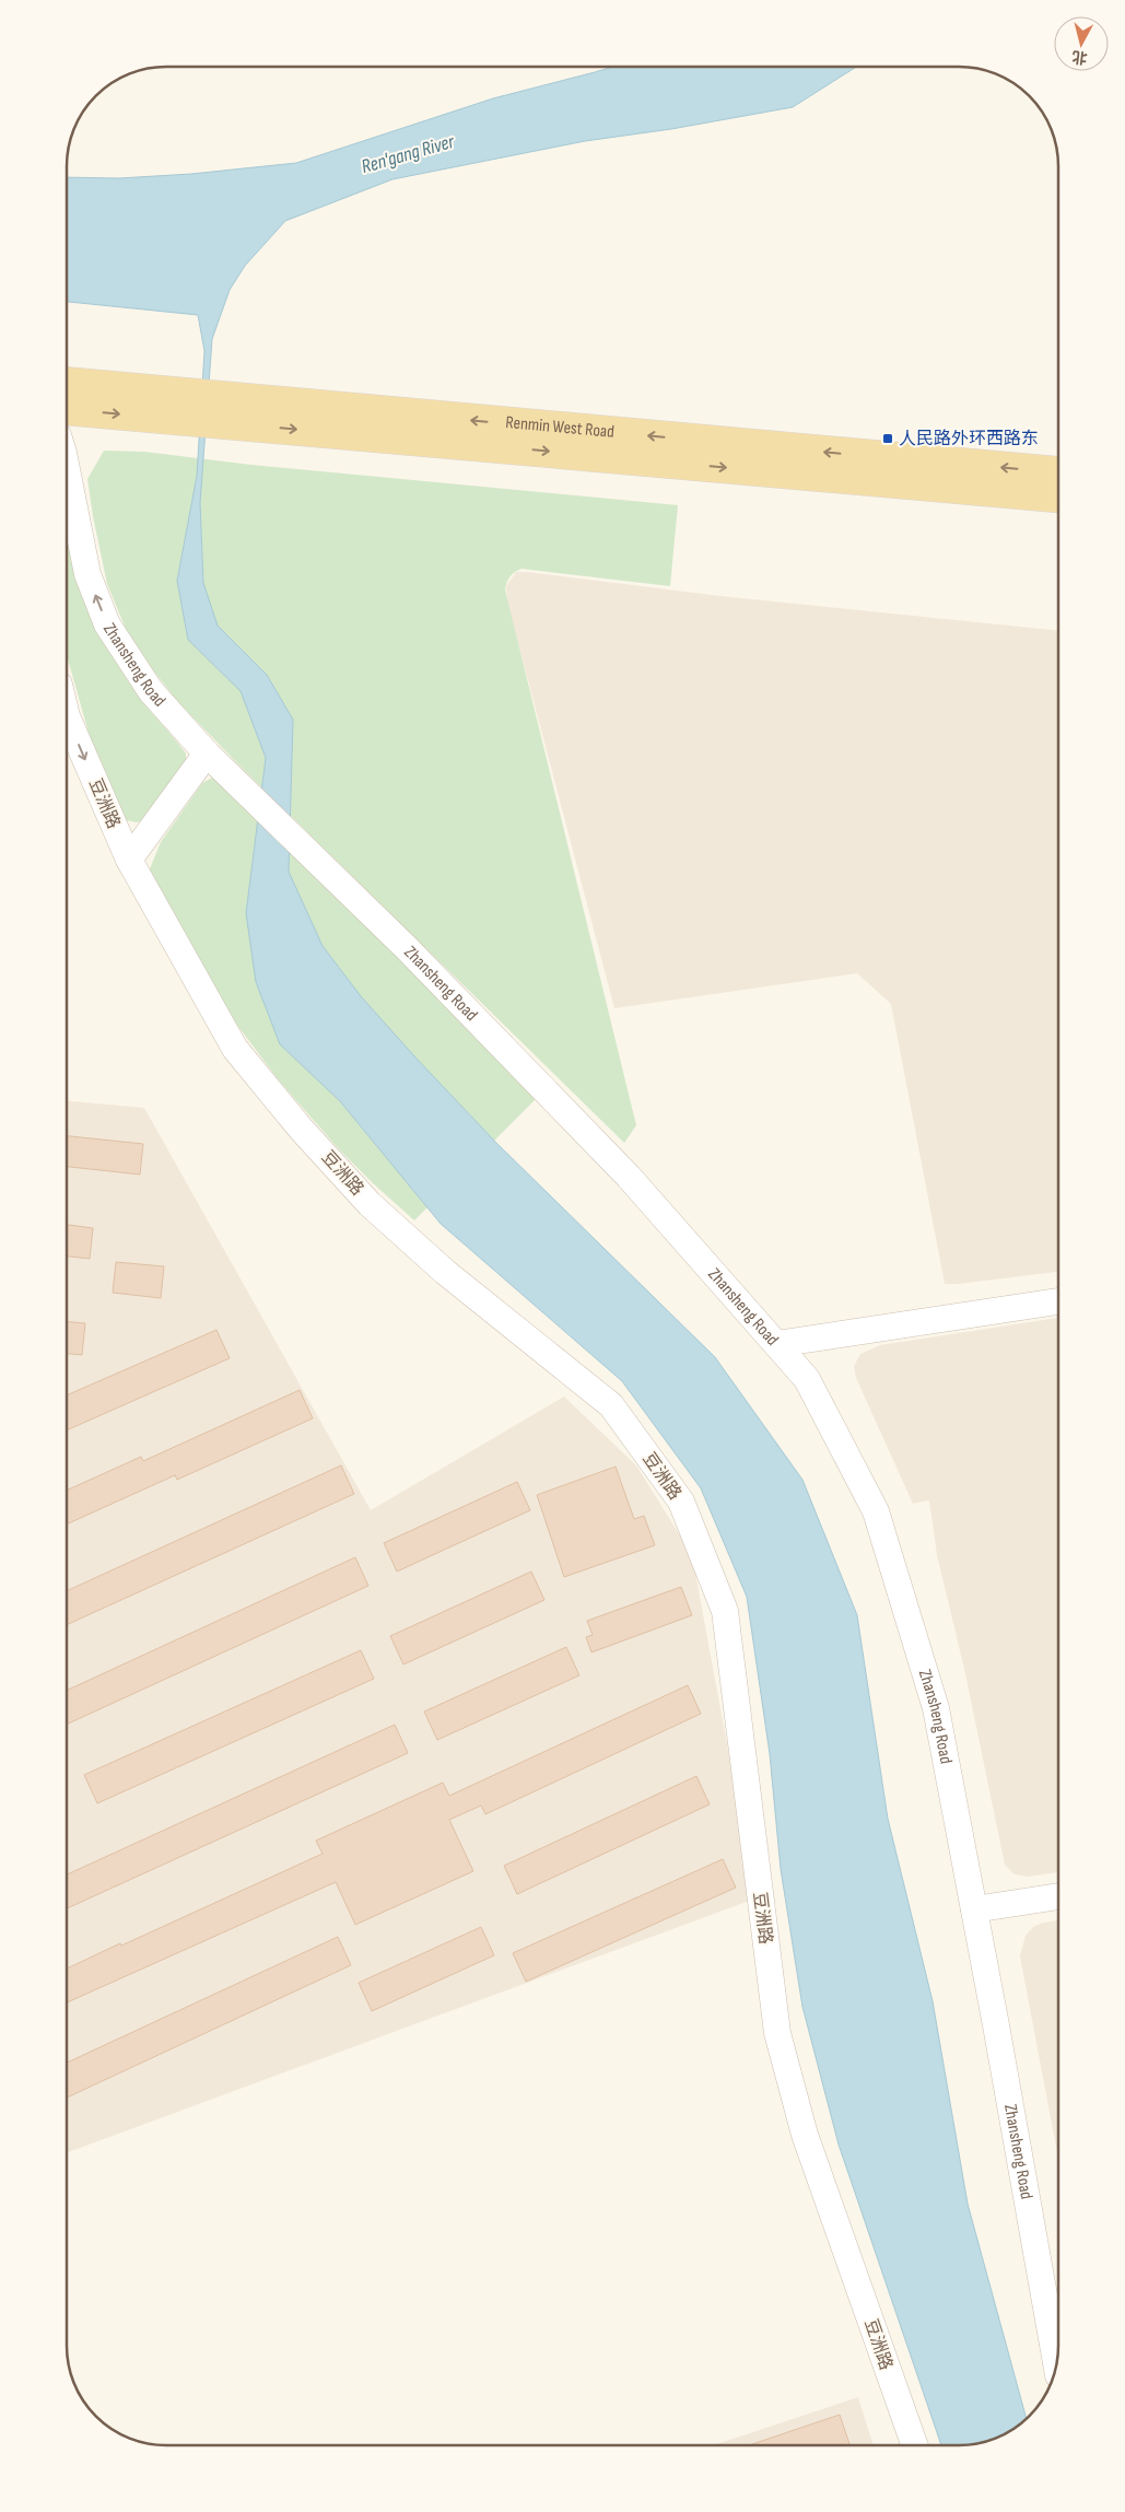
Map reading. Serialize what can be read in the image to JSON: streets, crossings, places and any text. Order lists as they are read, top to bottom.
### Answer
{
  "streets": {
    "main road": ["Renmin West Road"],
    "street": ["Zhansheng Road", "豆洲路"]
  },
  "water": ["Ren'gang River"],
  "places": {
    "transit": ["人民路外环西路东"]
  },
  "north": "bottom"
}
